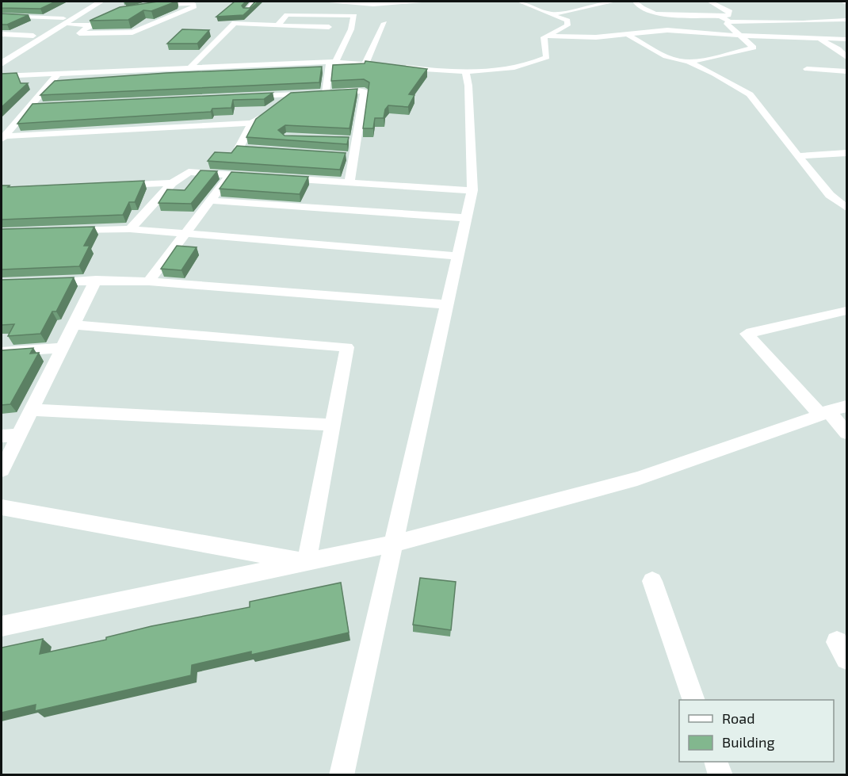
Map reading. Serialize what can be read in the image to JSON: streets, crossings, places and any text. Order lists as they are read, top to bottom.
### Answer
{
  "legend": ["Road", "Building"]
}
